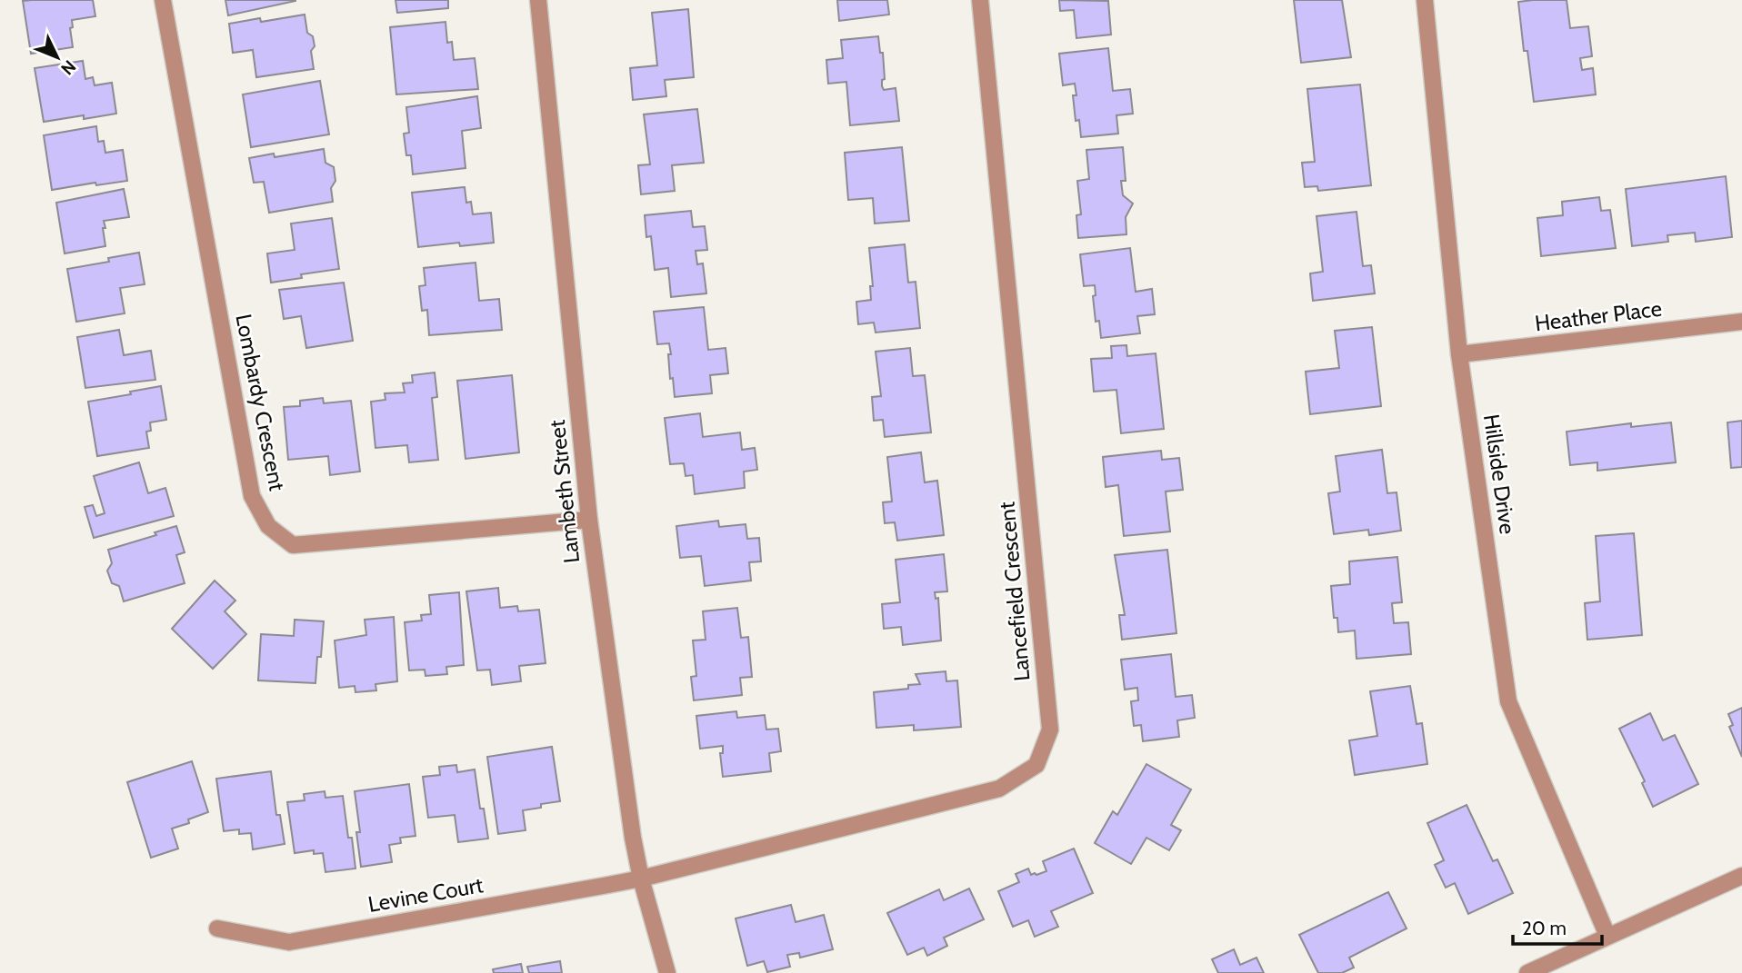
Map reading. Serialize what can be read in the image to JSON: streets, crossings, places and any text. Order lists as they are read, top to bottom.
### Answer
{
  "streets": {
    "street": [
      "Heather Place",
      "Lombardy Crescent",
      "Hillside Drive",
      "Lambeth Street",
      "Lancefield Crescent",
      "Levine Court"
    ]
  },
  "crossings": [
    ["Heather Place", "Hillside Drive"],
    ["Lombardy Crescent", "Lambeth Street"],
    ["Lambeth Street", "Lancefield Crescent"],
    ["Lambeth Street", "Levine Court"],
    ["Lancefield Crescent", "Levine Court"]
  ],
  "scale_bar": "20 m",
  "north": "bottom right"
}
